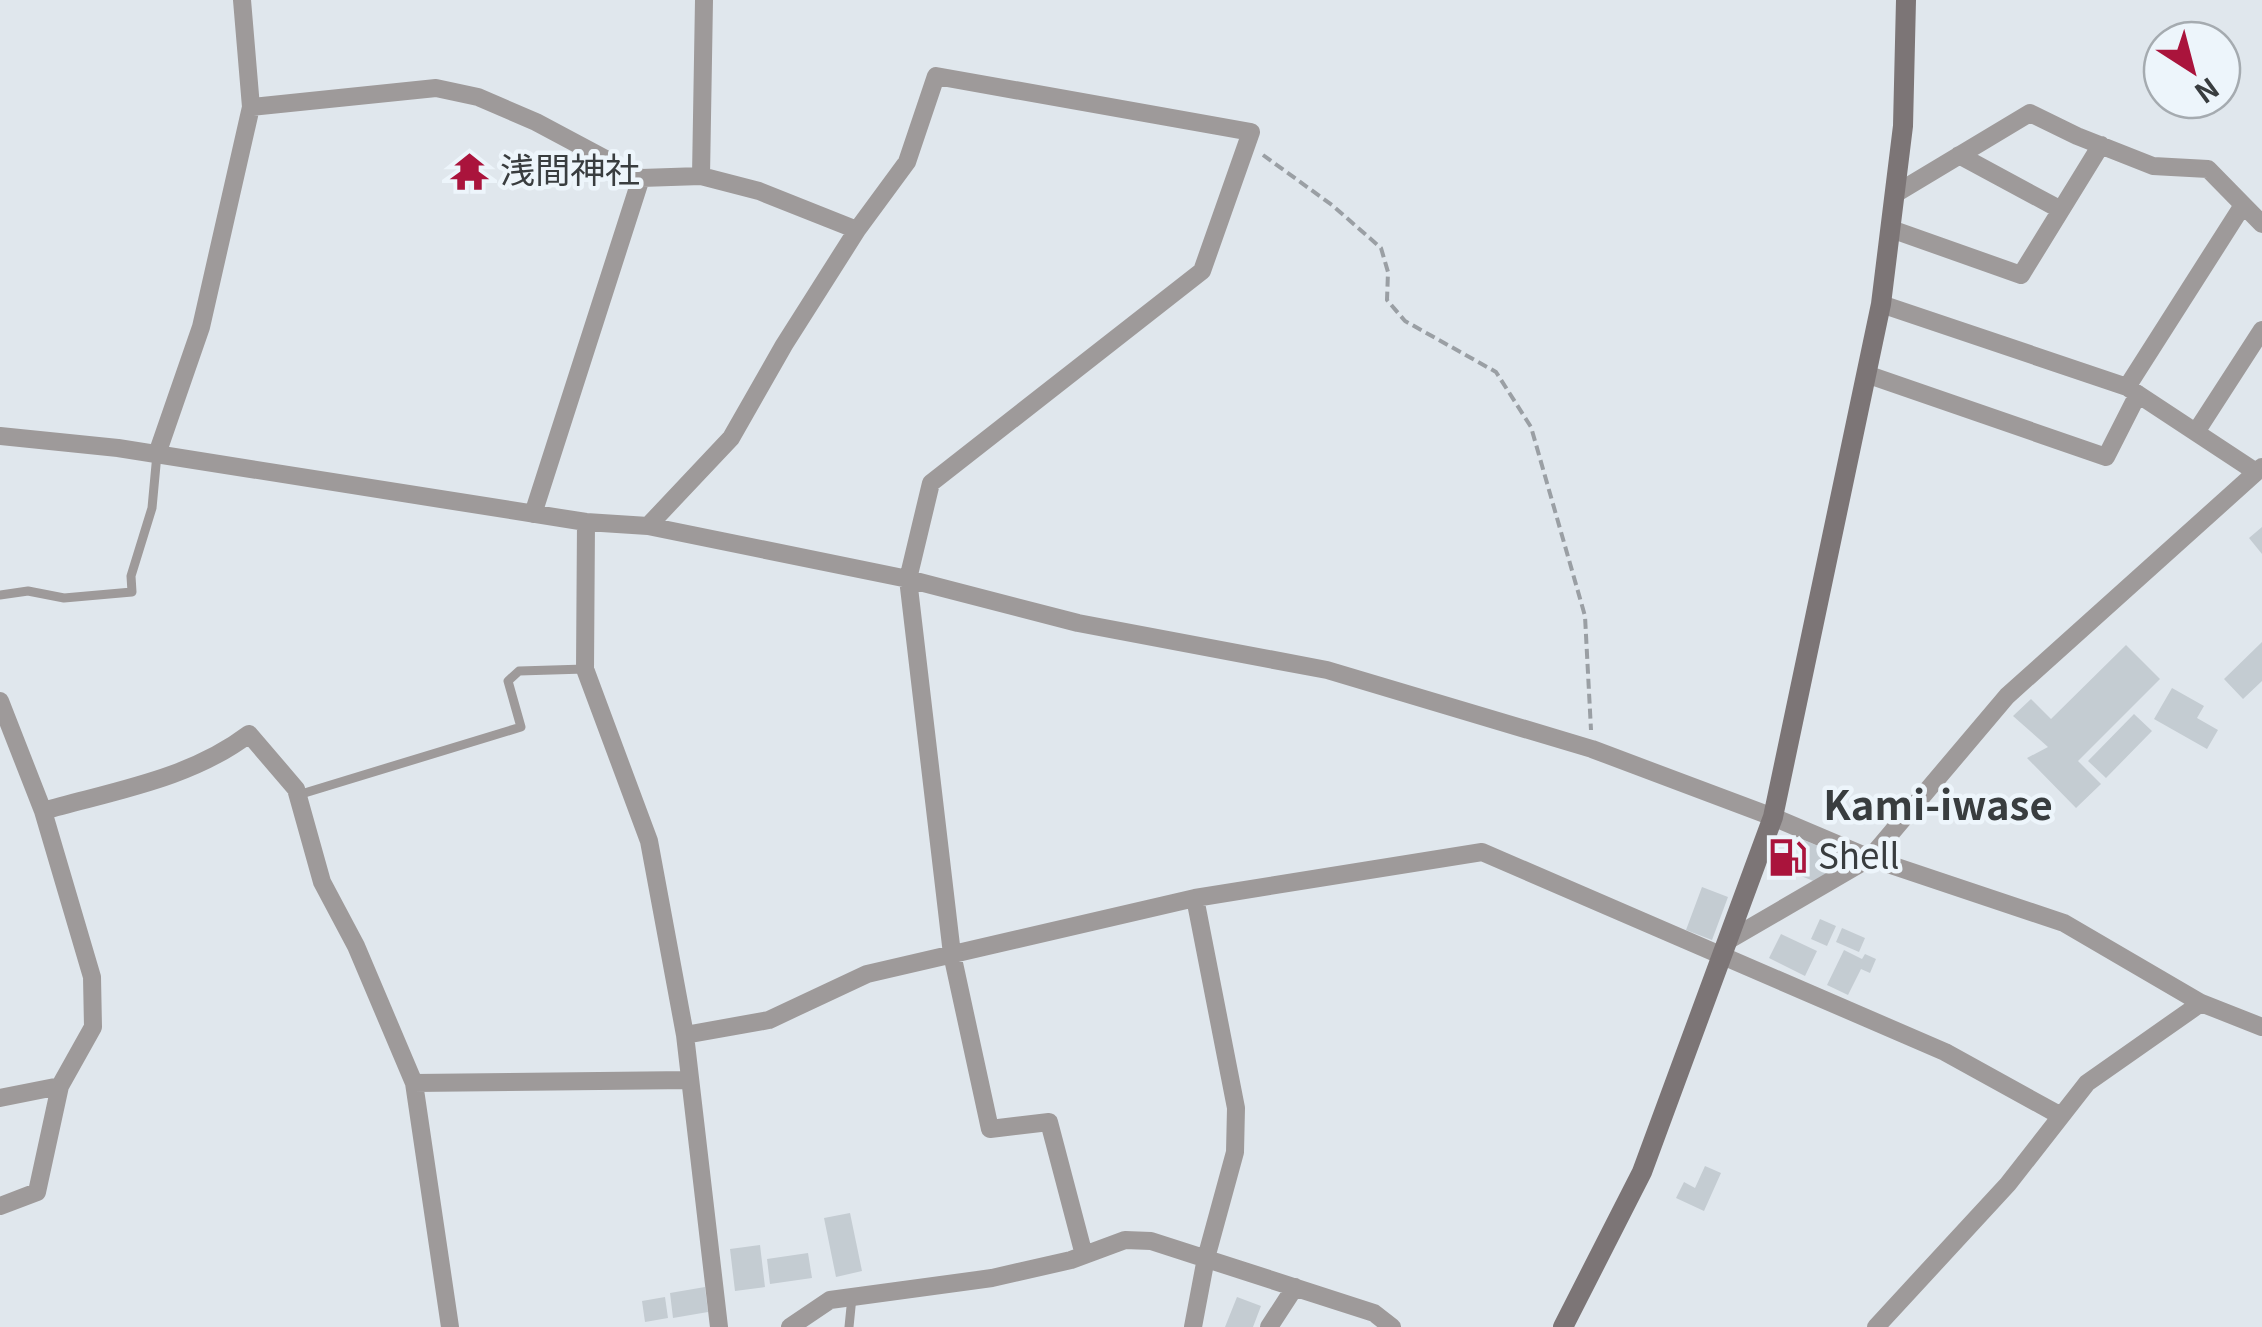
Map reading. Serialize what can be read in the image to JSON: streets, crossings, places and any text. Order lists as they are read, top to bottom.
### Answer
{
  "districts": ["Kami-iwase"],
  "places": {
    "temple": ["浅間神社"],
    "fuel station": ["Shell"]
  },
  "north": "bottom right"
}
